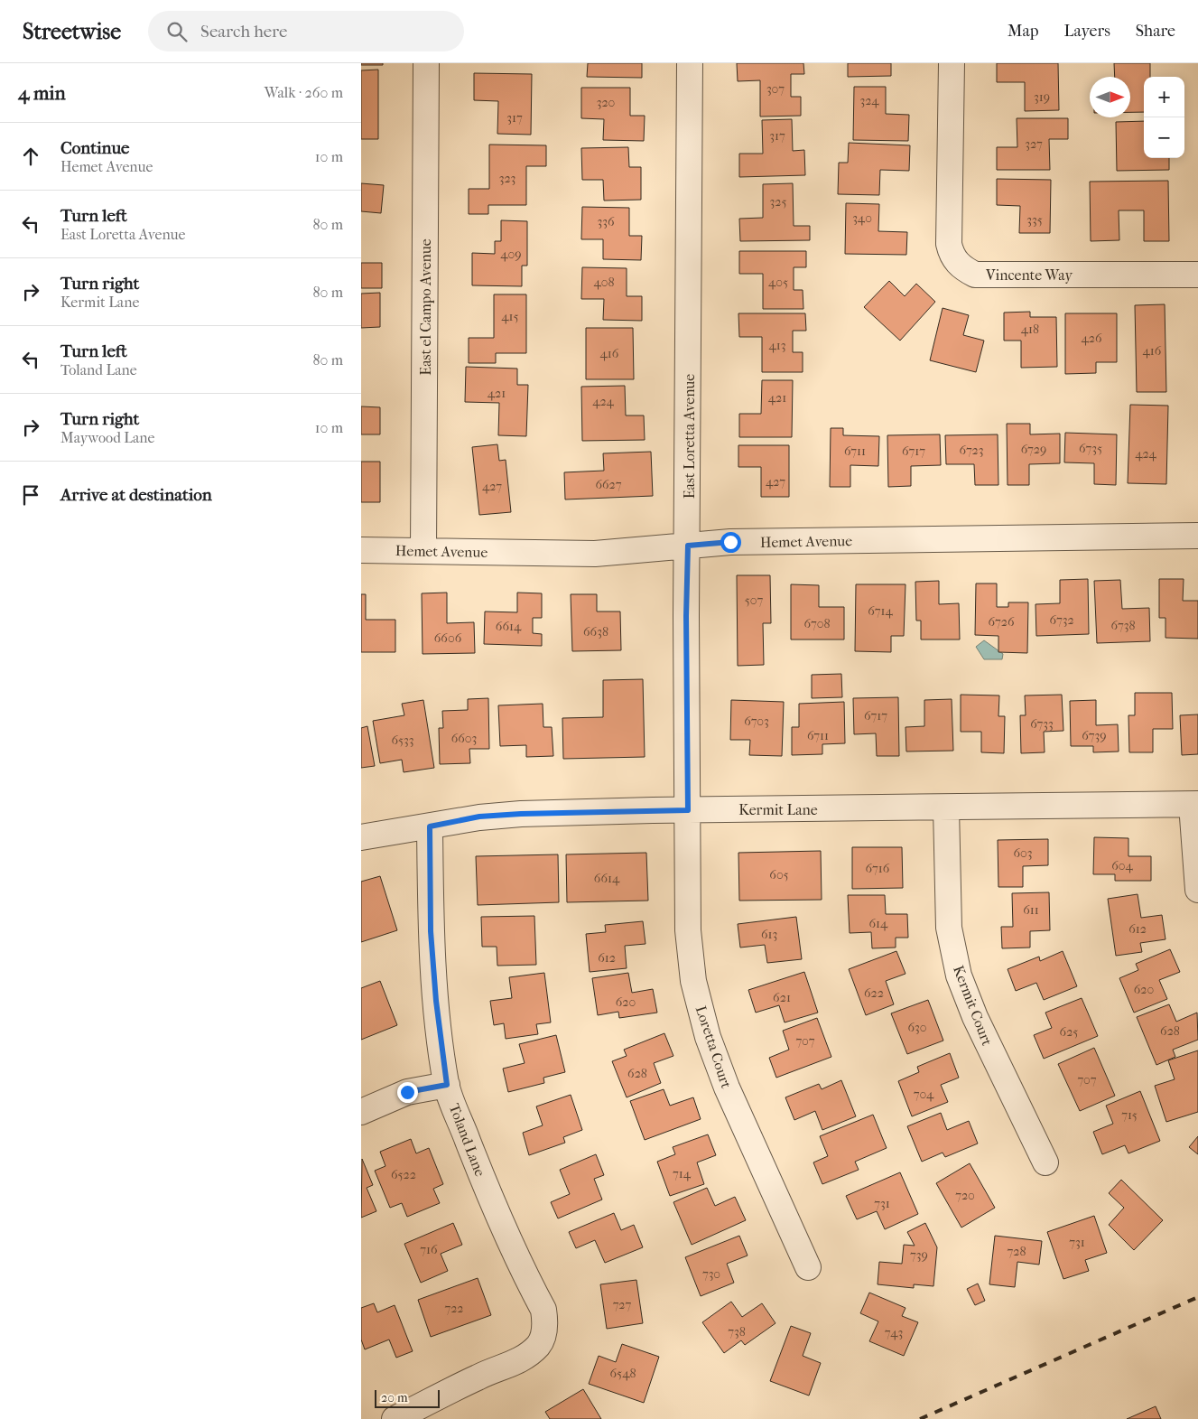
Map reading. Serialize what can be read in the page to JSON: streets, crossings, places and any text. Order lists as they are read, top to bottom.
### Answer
{
  "streets": {
    "street": [
      "Vincente Way",
      "East el Campo Avenue",
      "East Loretta Avenue",
      "Hemet Avenue",
      "Kermit Lane",
      "Kermit Court",
      "Loretta Court",
      "Toland Lane"
    ]
  },
  "crossings": [
    ["East el Campo Avenue", "Hemet Avenue"],
    ["East Loretta Avenue", "Hemet Avenue"],
    ["East Loretta Avenue", "Kermit Lane"],
    ["East Loretta Avenue", "Loretta Court"],
    ["Kermit Lane", "Kermit Court"],
    ["Kermit Lane", "Loretta Court"],
    ["Kermit Lane", "Toland Lane"]
  ],
  "house_numbers": [
    "307",
    "319",
    "324",
    "320",
    "317",
    "317",
    "327",
    "323",
    "325",
    "340",
    "335",
    "336",
    "409",
    "408",
    "405",
    "415",
    "418",
    "426",
    "413",
    "416",
    "416",
    "421",
    "421",
    "424",
    "6735",
    "6729",
    "6723",
    "6711",
    "6717",
    "424",
    "427",
    "6627",
    "427",
    "507",
    "6714",
    "6732",
    "6726",
    "6708",
    "6738",
    "6614",
    "6638",
    "6606",
    "6717",
    "6703",
    "6733",
    "6711",
    "6739",
    "6603",
    "6533",
    "603",
    "604",
    "6716",
    "605",
    "6614",
    "611",
    "614",
    "612",
    "613",
    "612",
    "620",
    "622",
    "621",
    "620",
    "630",
    "628",
    "625",
    "707",
    "628",
    "707",
    "704",
    "715",
    "714",
    "6522",
    "720",
    "731",
    "731",
    "716",
    "728",
    "739",
    "730",
    "727",
    "722",
    "738",
    "743",
    "6548"
  ],
  "scale_bar": "20 m",
  "north": "right",
  "page": {
    "header": "Streetwise",
    "search": "Search here",
    "nav": ["Map", "Layers", "Share"],
    "heading": ["4 min", "Walk · 260 m"],
    "map_buttons": ["+", "−"],
    "list": [
      ["Continue", "Hemet Avenue", "10 m"],
      ["Turn left", "East Loretta Avenue", "80 m"],
      ["Turn right", "Kermit Lane", "80 m"],
      ["Turn left", "Toland Lane", "80 m"],
      ["Turn right", "Maywood Lane", "10 m"],
      "Arrive at destination"
    ],
    "scale": "20 m"
  }
}
